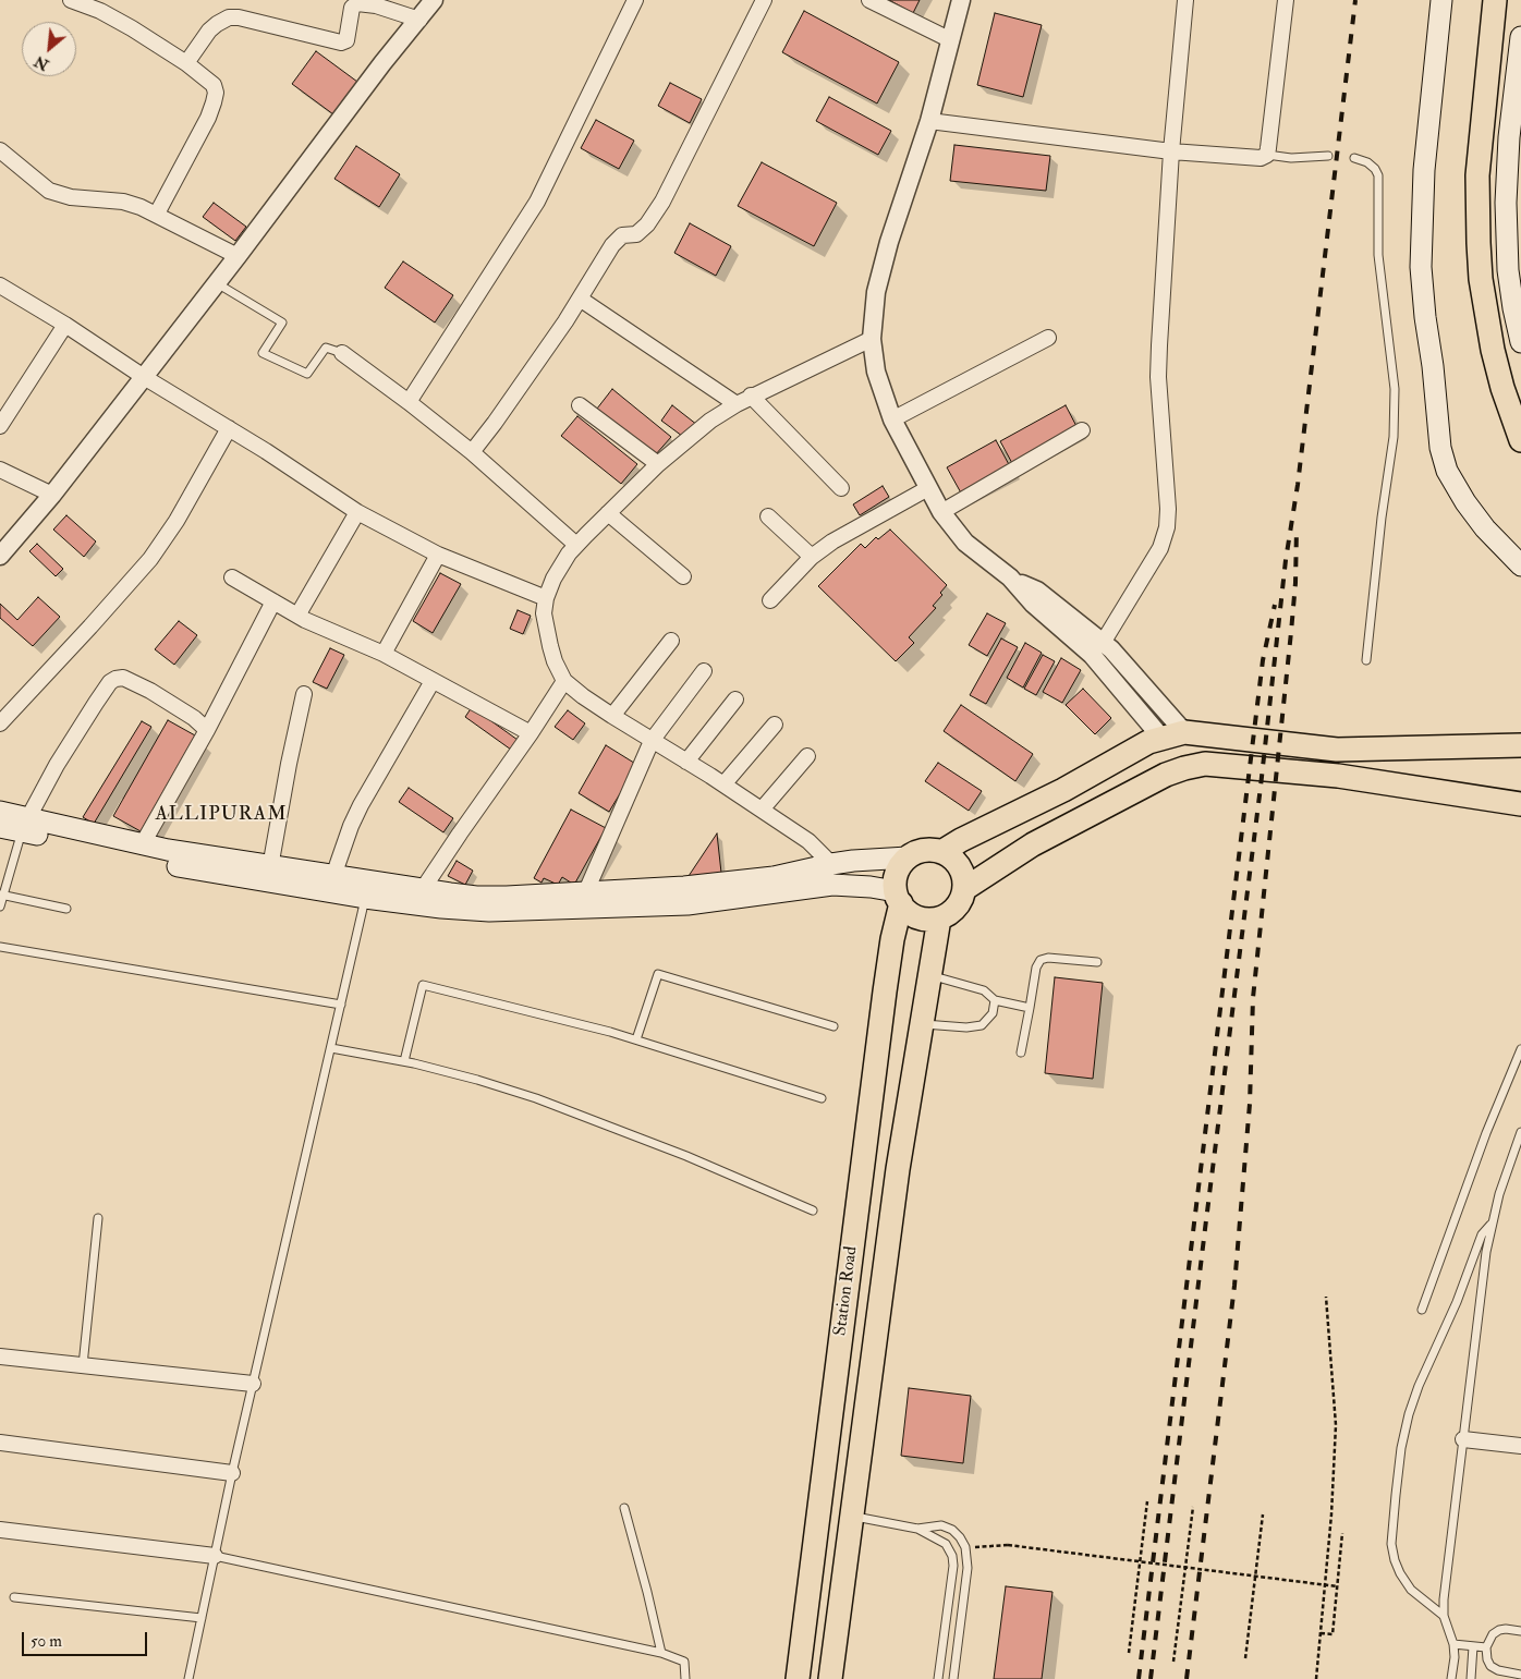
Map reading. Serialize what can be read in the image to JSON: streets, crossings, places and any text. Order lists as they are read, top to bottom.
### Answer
{
  "streets": {
    "main road": ["Station Road"]
  },
  "districts": ["ALLIPURAM"],
  "scale_bar": "50 m",
  "north": "bottom left"
}
